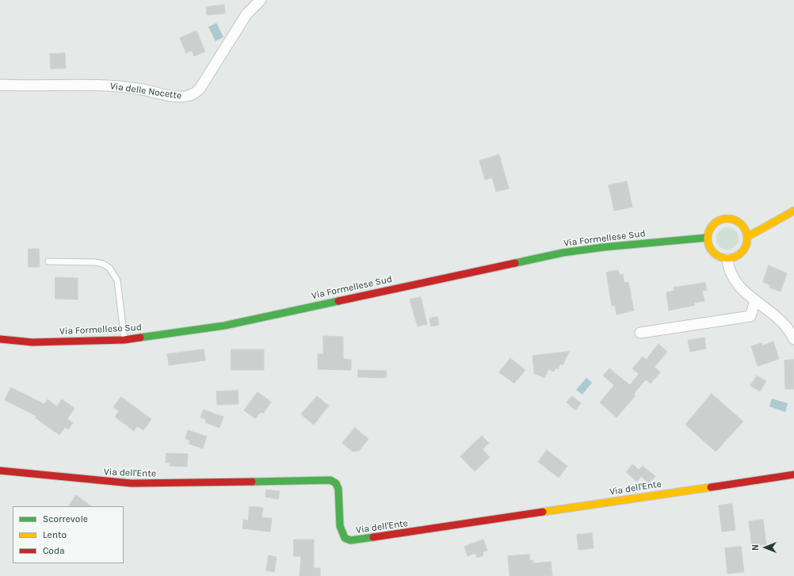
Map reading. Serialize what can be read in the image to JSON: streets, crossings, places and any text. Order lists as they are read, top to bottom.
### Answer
{
  "streets": {
    "street": ["Via delle Nocette", "Via Formellese Sud", "Via dell'Ente"]
  },
  "legend": ["Scorrevole", "Lento", "Coda"],
  "north": "left"
}
